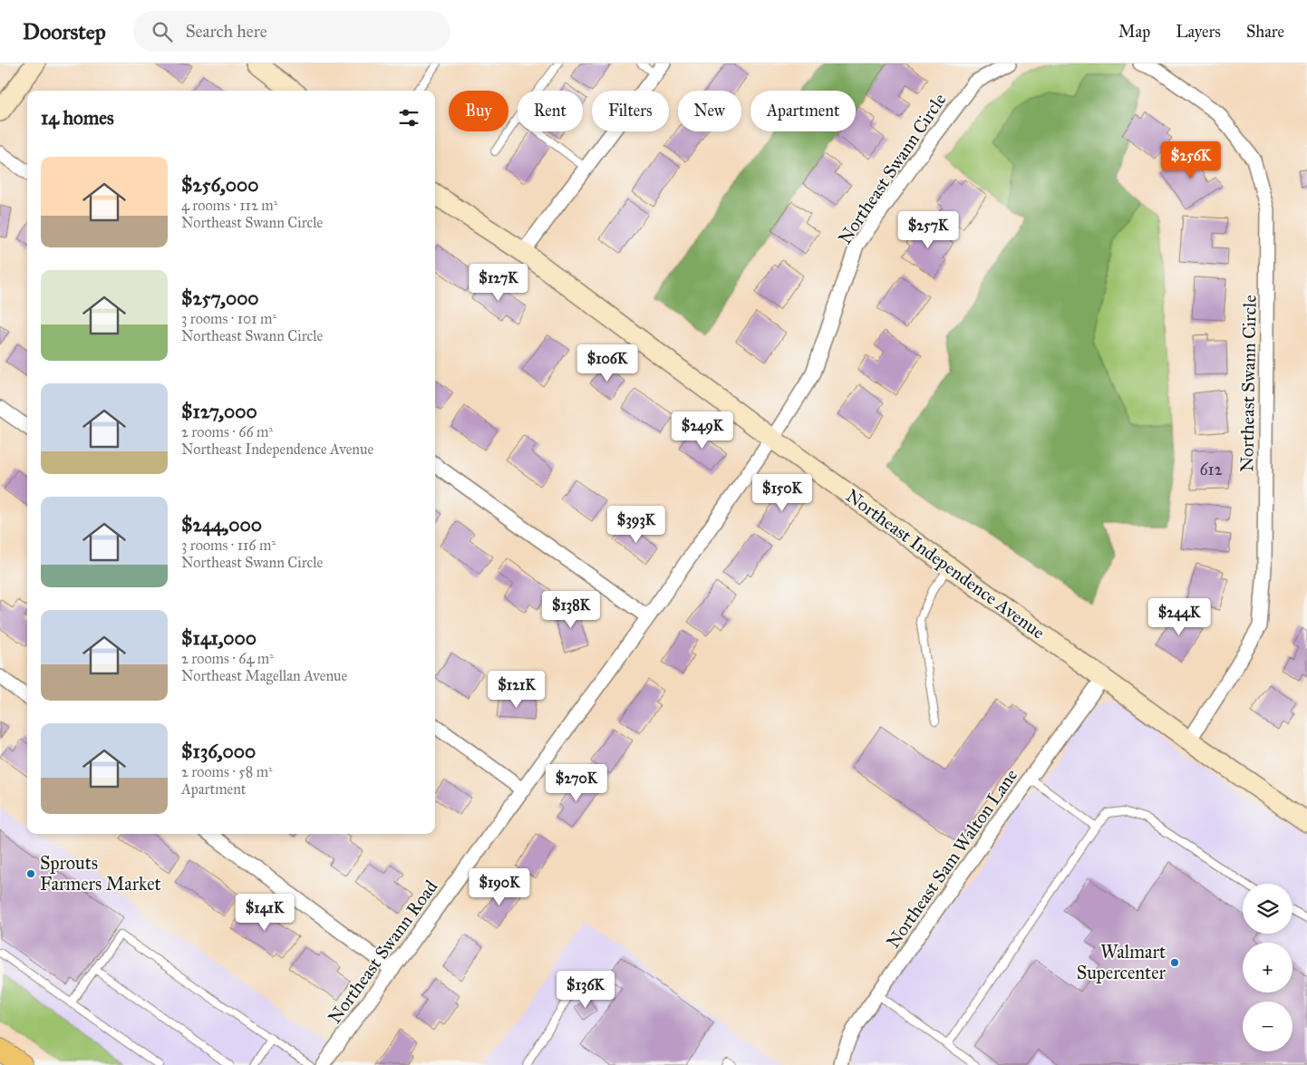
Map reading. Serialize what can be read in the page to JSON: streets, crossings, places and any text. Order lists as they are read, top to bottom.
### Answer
{
  "streets": {
    "street": [
      "Northeast Swann Circle",
      "Northeast Independence Avenue",
      "Northeast Sam Walton Lane",
      "Northeast Swann Road"
    ]
  },
  "crossings": [
    ["Northeast Swann Circle", "Northeast Independence Avenue"],
    ["Northeast Swann Circle", "Northeast Swann Road"],
    ["Northeast Independence Avenue", "Northeast Sam Walton Lane"],
    ["Northeast Independence Avenue", "Northeast Swann Road"]
  ],
  "places": ["Sprouts Farmers Market", "Walmart Supercenter"],
  "house_numbers": ["612"],
  "page": {
    "header": "Doorstep",
    "search": "Search here",
    "nav": ["Map", "Layers", "Share"],
    "chip": [
      "Buy",
      "Rent",
      "Filters",
      "New",
      "Apartment"
    ],
    "heading": "14 homes",
    "price": [
      "$256K",
      "$257K",
      "$127K",
      "$106K",
      "$249K",
      "$150K",
      "$393K",
      "$138K",
      "$244K",
      "$121K",
      "$270K",
      "$190K",
      "$141K",
      "$136K"
    ],
    "list": [
      {
        "name": "$256,000",
        "note": "4 rooms · 112 m² · Northeast Swann Circle"
      },
      {
        "name": "$257,000",
        "note": "3 rooms · 101 m² · Northeast Swann Circle"
      },
      {
        "name": "$127,000",
        "note": "2 rooms · 66 m² · Northeast Independence Avenue"
      },
      {
        "name": "$244,000",
        "note": "3 rooms · 116 m² · Northeast Swann Circle"
      },
      {
        "name": "$141,000",
        "note": "2 rooms · 64 m² · Northeast Magellan Avenue"
      },
      {
        "name": "$136,000",
        "note": "2 rooms · 58 m² · Apartment"
      }
    ],
    "map_buttons": ["+", "−"]
  }
}
